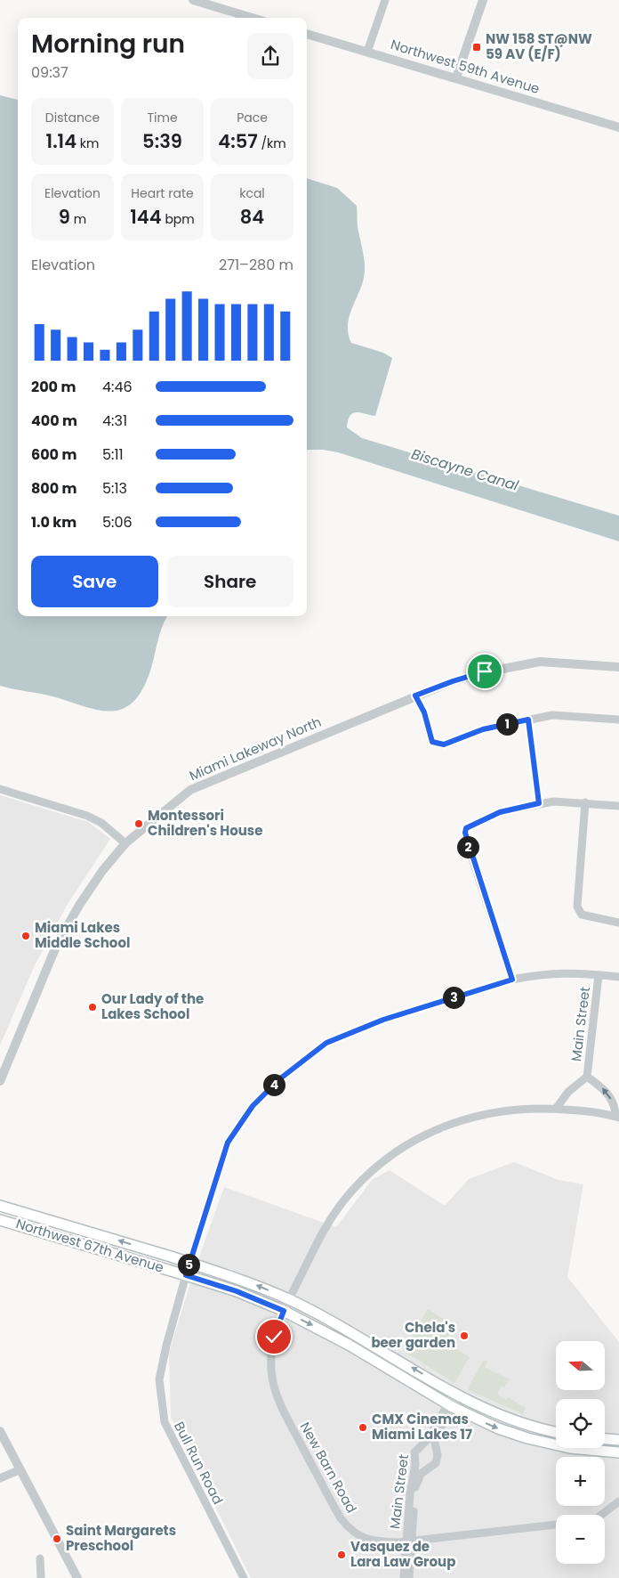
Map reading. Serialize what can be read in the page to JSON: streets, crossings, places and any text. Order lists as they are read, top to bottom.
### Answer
{
  "streets": {
    "main road": ["Northwest 67th Avenue"],
    "street": [
      "Northwest 59th Avenue",
      "Miami Lakeway North",
      "Main Street",
      "Bull Run Road",
      "New Barn Road"
    ]
  },
  "crossings": [
    ["Main Street", "Northwest 67th Avenue"],
    ["Main Street", "Bull Run Road"],
    ["Main Street", "New Barn Road"],
    ["Northwest 67th Avenue", "Bull Run Road"],
    ["Northwest 67th Avenue", "New Barn Road"]
  ],
  "water": ["Biscayne Canal"],
  "places": {
    "transit": ["NW 158 ST@NW 59 AV (E/F)"],
    "other": [
      "Montessori Children's House",
      "Miami Lakes Middle School",
      "Our Lady of the Lakes School",
      "Chela's beer garden",
      "CMX Cinemas Miami Lakes 17",
      "Saint Margarets Preschool",
      "Vasquez de Lara Law Group"
    ]
  },
  "north": "left",
  "page": {
    "heading": ["Morning run", "09:37"],
    "stats": [
      ["Distance", "1.14 km"],
      ["Time", "5:39"],
      ["Pace", "4:57 /km"],
      ["Elevation", "9 m"],
      ["Heart rate", "144 bpm"],
      ["kcal", "84"]
    ],
    "chart": ["Elevation", "271–280 m"],
    "list": [
      {
        "name": "200 m",
        "note": "4:46"
      },
      {
        "name": "400 m",
        "note": "4:31"
      },
      {
        "name": "600 m",
        "note": "5:11"
      },
      {
        "name": "800 m",
        "note": "5:13"
      },
      {
        "name": "1.0 km",
        "note": "5:06"
      }
    ],
    "buttons": ["Save", "Share"],
    "pins": [
      "1",
      "2",
      "3",
      "4",
      "5"
    ],
    "map_buttons": ["+", "−"]
  }
}
